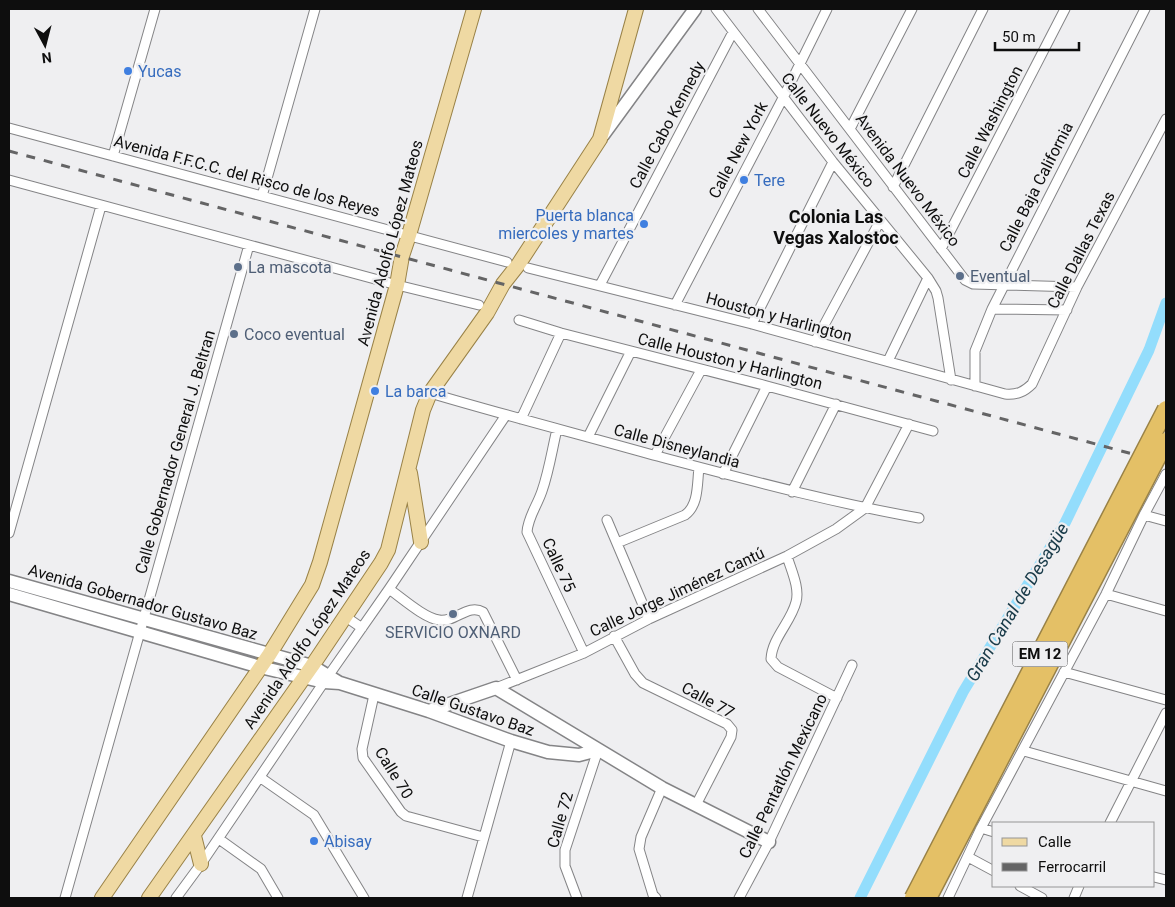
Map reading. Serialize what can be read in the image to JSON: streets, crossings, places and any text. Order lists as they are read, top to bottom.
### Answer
{
  "streets": {
    "highway": ["EM 12"],
    "main road": ["Avenida Adolfo López Mateos"],
    "street": [
      "Calle Washington",
      "Calle Cabo Kennedy",
      "Calle Nuevo México",
      "Calle New York",
      "Avenida F.F.C.C. del Risco de los Reyes",
      "Avenida Nuevo México",
      "Calle Baja California",
      "Calle Dallas Texas",
      "Houston y Harlington",
      "Calle Houston y Harlington",
      "Calle Disneylandia",
      "Calle Gobernador General J. Beltran",
      "Calle 75",
      "Calle Jorge Jiménez Cantú",
      "Avenida Gobernador Gustavo Baz",
      "Calle 77",
      "Calle Gustavo Baz",
      "Calle 70",
      "Calle Pentatlón Mexicano",
      "Calle 72"
    ]
  },
  "crossings": [
    ["Calle Washington", "Avenida Nuevo México"],
    ["Calle Cabo Kennedy", "Calle Nuevo México"],
    ["Calle Cabo Kennedy", "Houston y Harlington"],
    ["Calle Nuevo México", "Calle New York"],
    ["Calle Nuevo México", "Houston y Harlington"],
    ["Calle New York", "Avenida Nuevo México"],
    ["Calle New York", "Houston y Harlington"],
    ["Avenida F.F.C.C. del Risco de los Reyes", "Avenida Adolfo López Mateos"],
    ["Avenida Nuevo México", "Calle Baja California"],
    ["Avenida Nuevo México", "Calle Dallas Texas"],
    ["Calle Baja California", "Houston y Harlington"],
    ["Avenida Adolfo López Mateos", "Calle Disneylandia"],
    ["Avenida Adolfo López Mateos", "Avenida Gobernador Gustavo Baz"],
    ["Avenida Adolfo López Mateos", "Calle Gustavo Baz"],
    ["Calle Dallas Texas", "Houston y Harlington"],
    ["Calle Disneylandia", "Calle 75"],
    ["Calle Disneylandia", "Calle Jorge Jiménez Cantú"],
    ["Calle Gobernador General J. Beltran", "Avenida Gobernador Gustavo Baz"],
    ["Calle 75", "Calle Jorge Jiménez Cantú"],
    ["Calle Jorge Jiménez Cantú", "Calle 77"],
    ["Calle Jorge Jiménez Cantú", "Calle Gustavo Baz"],
    ["Avenida Gobernador Gustavo Baz", "Calle Gustavo Baz"],
    ["Calle 77", "Calle Gustavo Baz"],
    ["Calle Gustavo Baz", "Calle 70"],
    ["Calle Gustavo Baz", "Calle Pentatlón Mexicano"],
    ["Calle Gustavo Baz", "Calle 72"]
  ],
  "districts": ["Colonia Las Vegas Xalostoc"],
  "water": ["Gran Canal de Desagüe"],
  "places": [
    "Yucas",
    "Tere",
    "Puerta blanca miercoles y martes",
    "La mascota",
    "Eventual",
    "Coco eventual",
    "La barca",
    "SERVICIO OXNARD",
    "Abisay"
  ],
  "legend": ["Calle", "Ferrocarril"],
  "scale_bar": "50 m",
  "north": "bottom"
}
